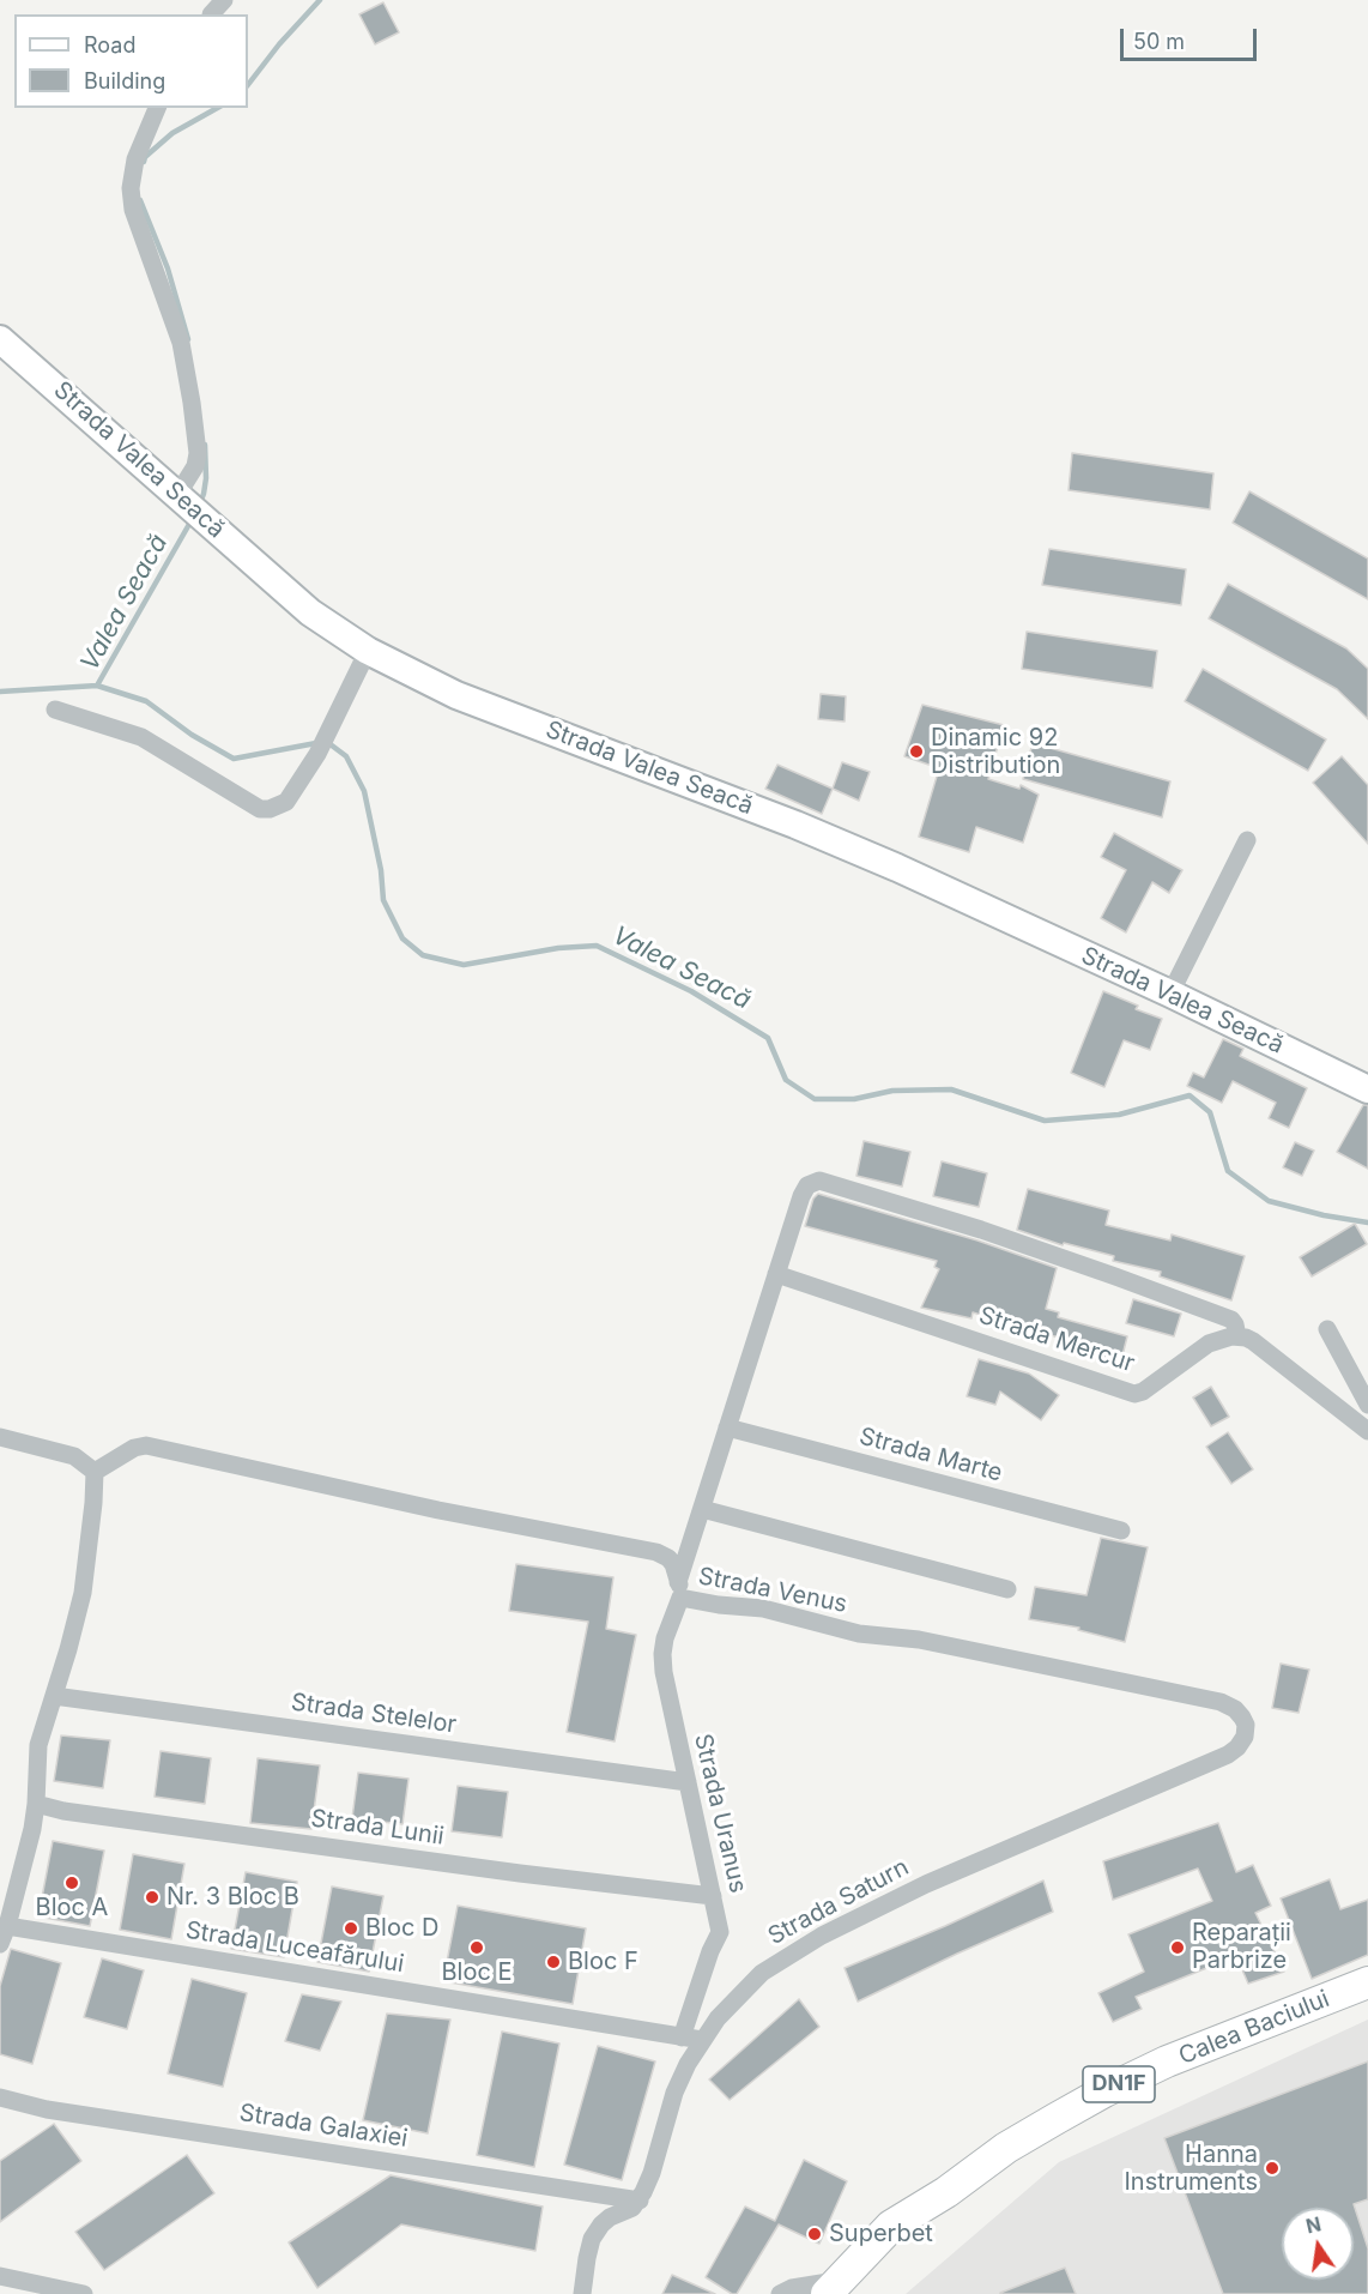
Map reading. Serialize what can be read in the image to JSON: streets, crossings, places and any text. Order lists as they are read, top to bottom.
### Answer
{
  "streets": {
    "main road": ["Strada Valea Seacă", "Calea Baciului", "DN1F"],
    "street": [
      "Strada Mercur",
      "Strada Marte",
      "Strada Venus",
      "Strada Stelelor",
      "Strada Uranus",
      "Strada Lunii",
      "Strada Saturn",
      "Strada Luceafărului",
      "Strada Galaxiei"
    ]
  },
  "crossings": [
    ["Strada Mercur", "Strada Uranus"],
    ["Strada Marte", "Strada Uranus"],
    ["Strada Venus", "Strada Uranus"],
    ["Strada Venus", "Strada Saturn"],
    ["Strada Stelelor", "Strada Uranus"],
    ["Strada Uranus", "Strada Lunii"],
    ["Strada Uranus", "Strada Luceafărului"],
    ["Strada Saturn", "Strada Luceafărului"],
    ["Strada Saturn", "Strada Galaxiei"]
  ],
  "water": ["Valea Seacă"],
  "places": [
    "Dinamic 92 Distribution",
    "Bloc A",
    "Nr. 3 Bloc B",
    "Bloc D",
    "Bloc E",
    "Reparații Parbrize",
    "Bloc F",
    "Hanna Instruments",
    "Superbet"
  ],
  "legend": ["Road", "Building"],
  "scale_bar": "50 m",
  "north": "top"
}
